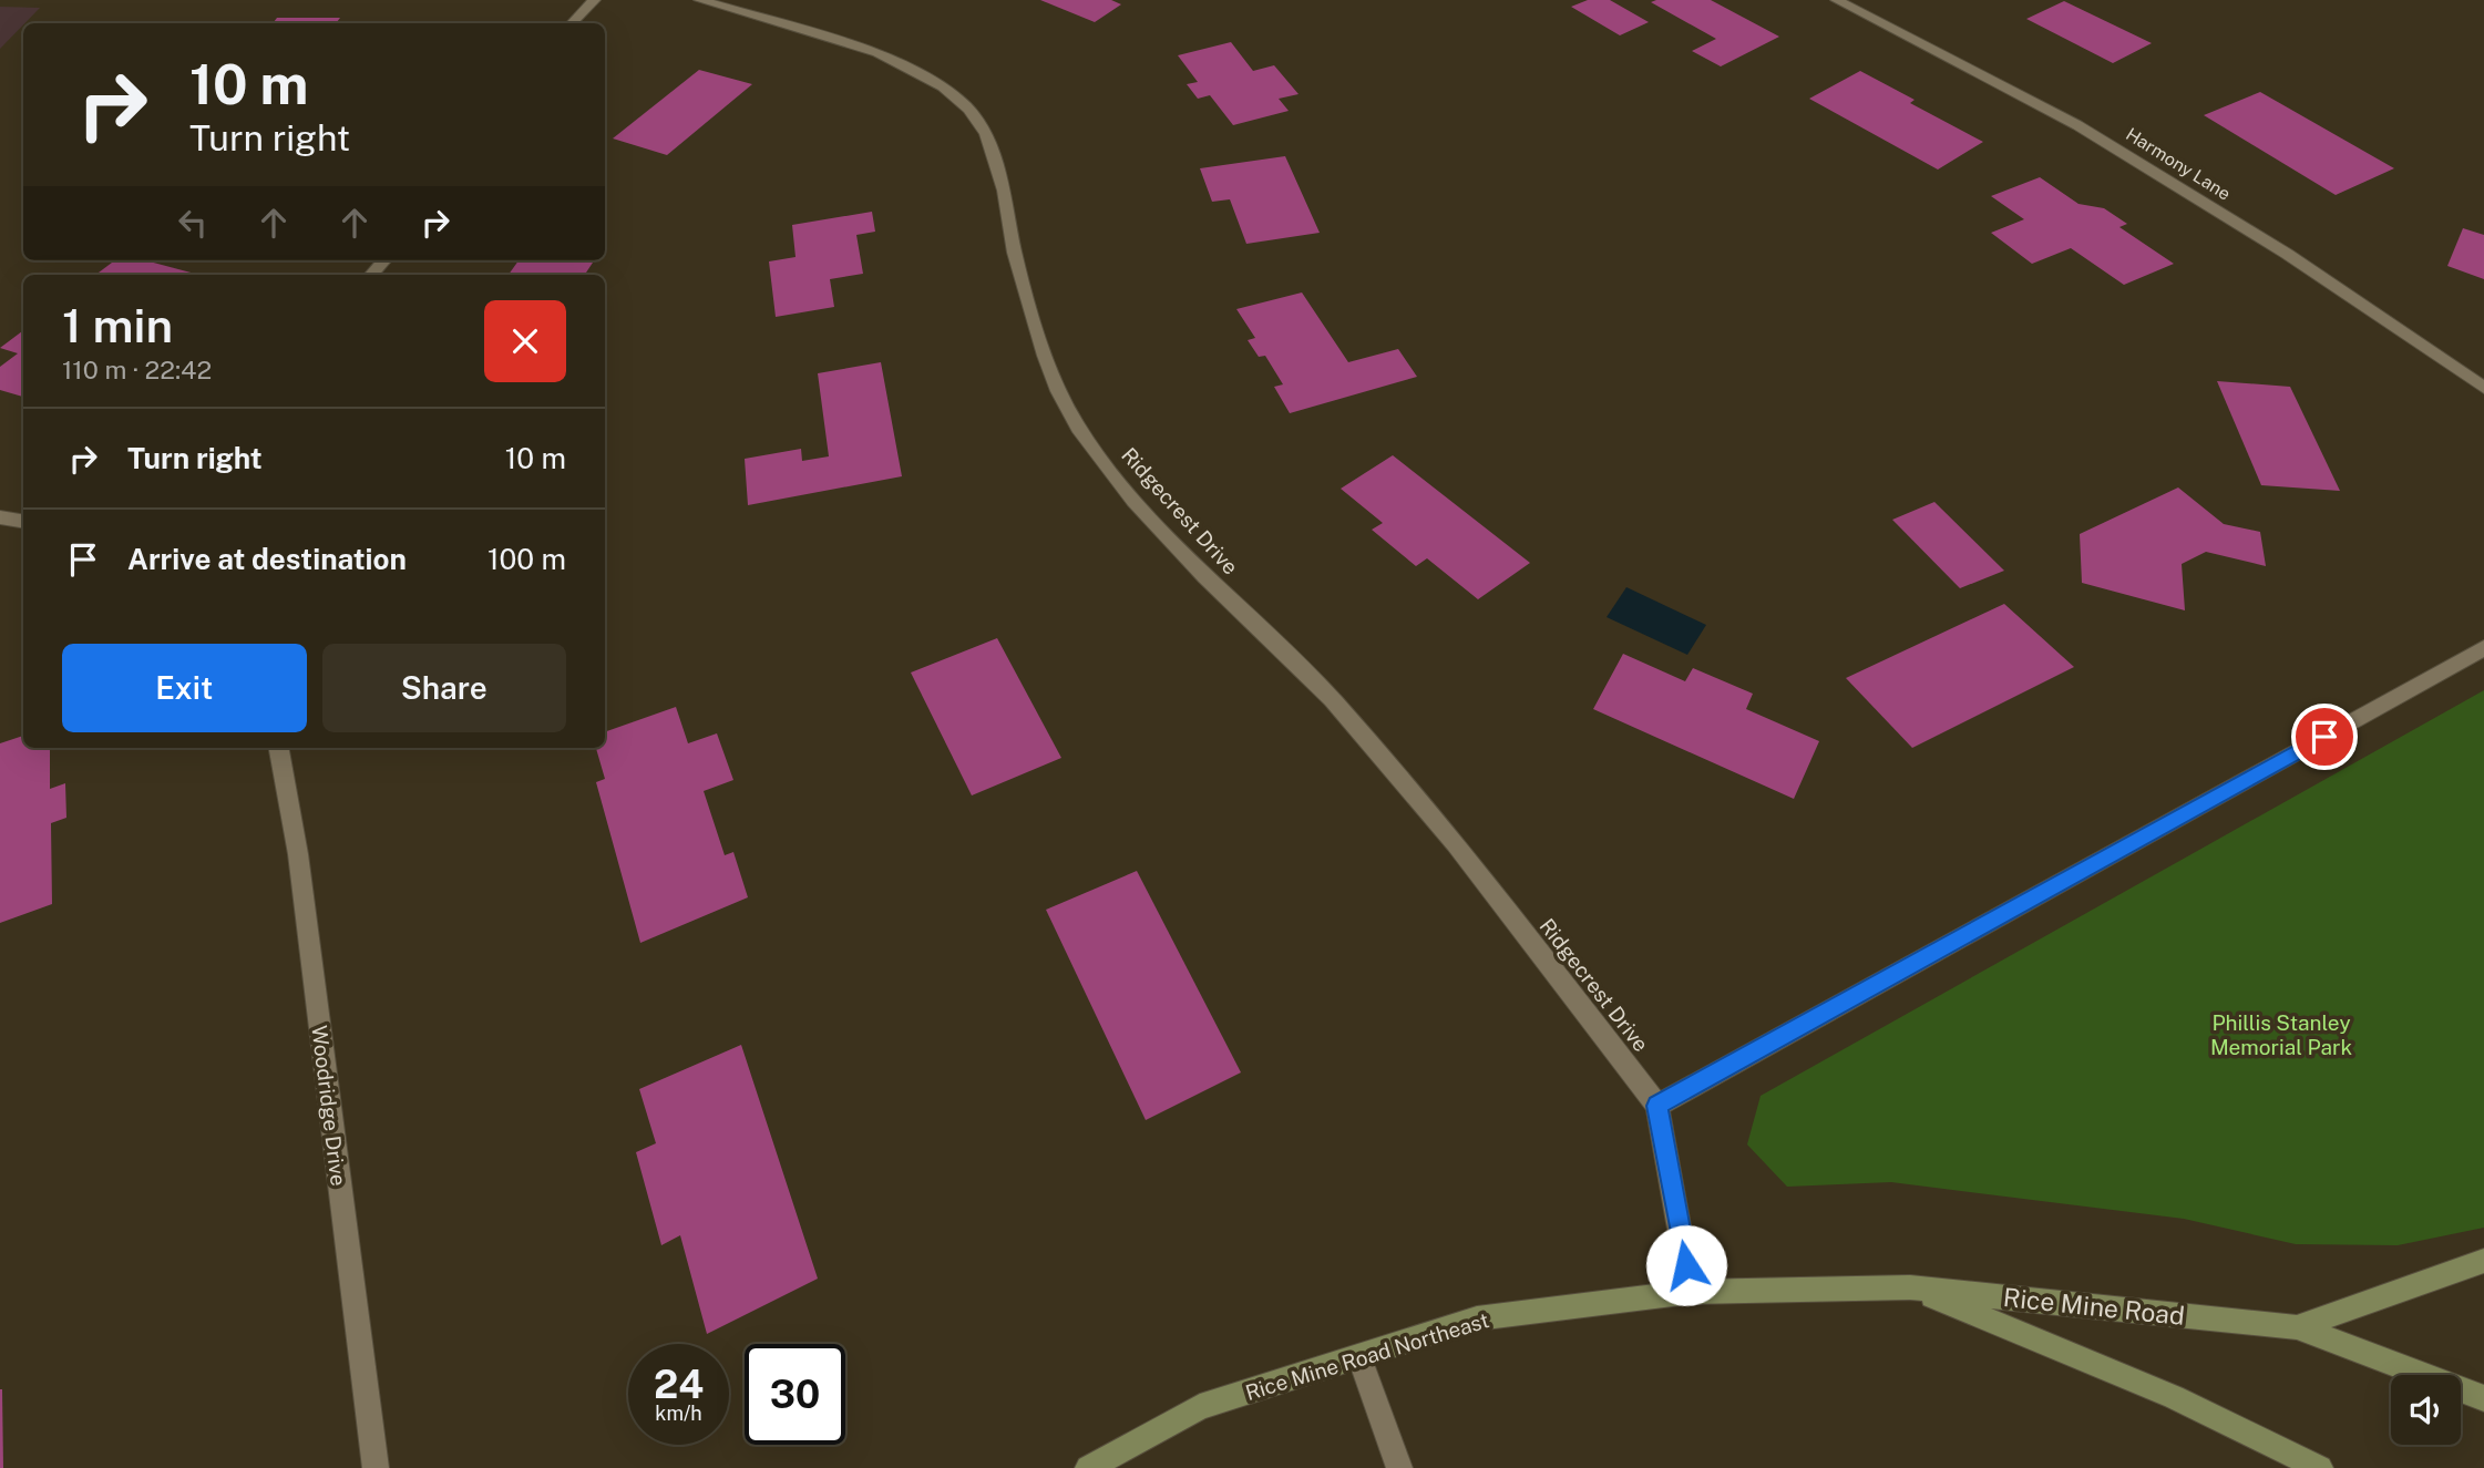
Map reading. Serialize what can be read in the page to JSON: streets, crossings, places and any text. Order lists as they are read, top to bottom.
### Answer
{
  "streets": {
    "main road": ["Rice Mine Road", "Rice Mine Road Northeast"],
    "street": ["Harmony Lane", "Ridgecrest Drive", "Woodridge Drive"]
  },
  "crossings": [
    ["Rice Mine Road", "Rice Mine Road Northeast"]
  ],
  "parks": ["Phillis Stanley Memorial Park"],
  "page": {
    "turn": ["10 m", "Turn right"],
    "heading": ["1 min", "110 m · 22:42"],
    "list": [
      {
        "name": "Turn right",
        "value": "10 m"
      },
      {
        "name": "Arrive at destination",
        "value": "100 m"
      }
    ],
    "buttons": ["Exit", "Share"],
    "speed": "24 km/h",
    "limit": "30"
  }
}
